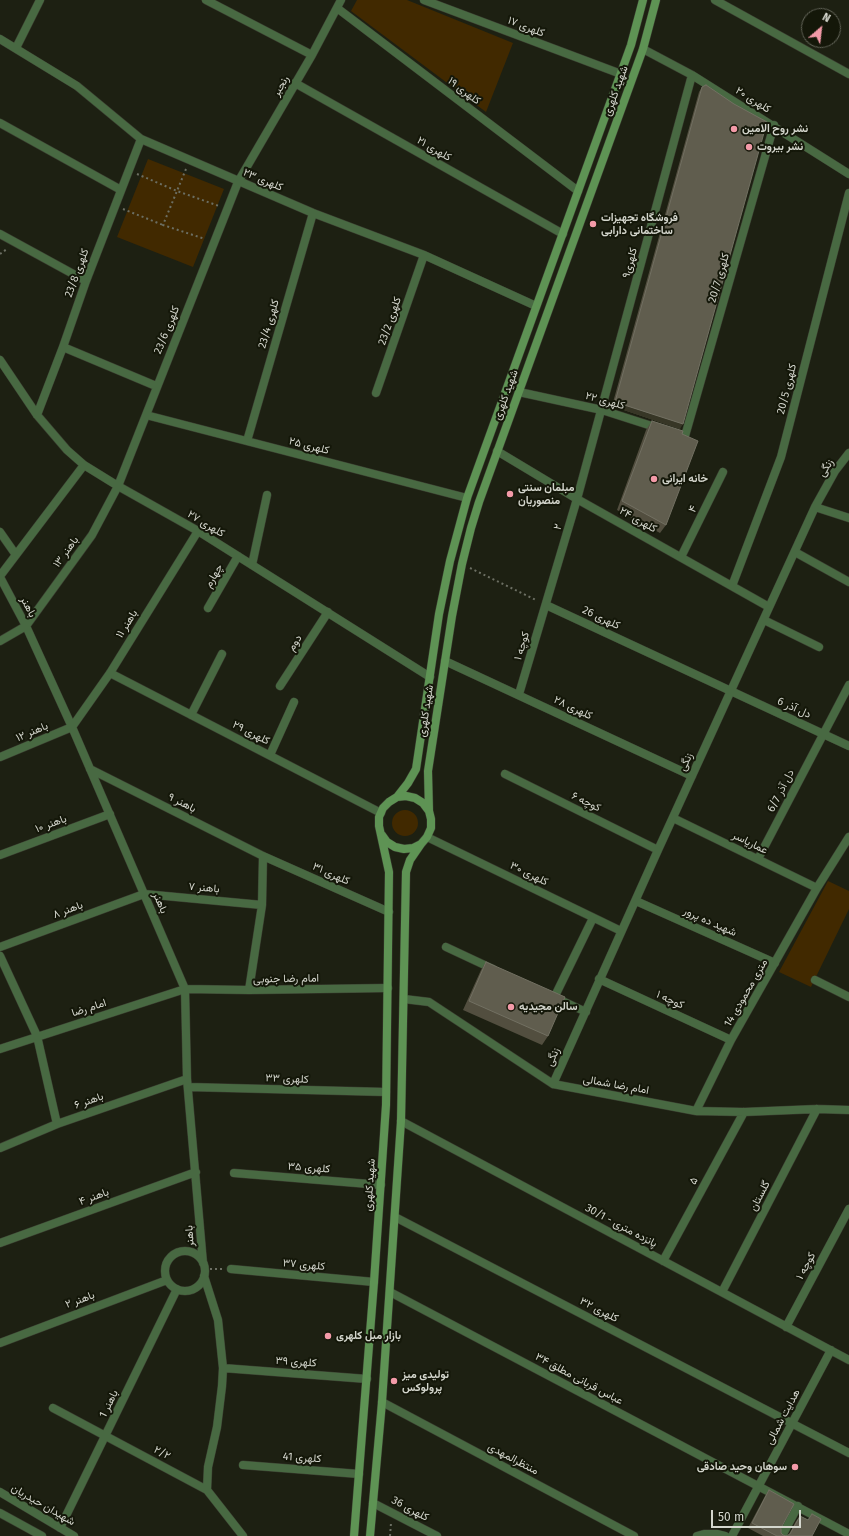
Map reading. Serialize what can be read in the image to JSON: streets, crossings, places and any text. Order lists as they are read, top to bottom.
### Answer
{
  "streets": {
    "main road": ["شهید کلهری"],
    "street": [
      "کلهری ۱۷",
      "رنجبر",
      "کلهری ۱۹",
      "کلهری ۲۰",
      "کلهری ۲۱",
      "کلهری ۲۳",
      "کلهری۹",
      "کلهری 23/8",
      "کلهری 20/7",
      "کلهری 23/2",
      "کلهری 23/4",
      "کلهری 23/6",
      "کلهری 20/5",
      "کلهری ۲۲",
      "کلهری ۲۵",
      "زنگی",
      "۴",
      "کلهری ۲۴",
      "کلهری ۲۷",
      "۲",
      "باهنر ۱۳",
      "چهارم",
      "باهنر",
      "کلهری 26",
      "باهنر ۱۱",
      "دوم",
      "۱ کوچه",
      "کلهری ۲۸",
      "دل آذر 6",
      "باهنر ۱۲",
      "کلهری ۲۹",
      "دل آذر 6/7",
      "۶ کوچه",
      "باهنر ۹",
      "باهنر ۱۰",
      "عماریاسر",
      "کلهری ۳۱",
      "کلهری ۳۰",
      "باهنر ۷",
      "باهنر ۸",
      "شهید ده پرور",
      "امام رضا جنوبی",
      "14 متری محمودی",
      "امام رضا",
      "کلهری ۳۳",
      "امام رضا شمالی",
      "باهنر ۶",
      "کلهری ۳۵",
      "۵",
      "گلستان",
      "باهنر ۴",
      "30/1 - پانزده متری",
      "کلهری ۳۷",
      "کوچه ۱",
      "باهنر ۲",
      "کلهری ۳۲",
      "کلهری ۳۹",
      "عباس قربانی مطلق ۳۴",
      "باهنر 1",
      "هدایت شمالی",
      "۲/۲",
      "کلهری 41",
      "منتظرالمهدی",
      "شهیدان حیدریان",
      "کلهری 36"
    ]
  },
  "crossings": [
    ["کلهری ۱۷", "شهید کلهری"],
    ["رنجبر", "کلهری ۱۹"],
    ["رنجبر", "کلهری ۲۱"],
    ["رنجبر", "کلهری ۲۳"],
    ["رنجبر", "کلهری 23/6"],
    ["کلهری ۱۹", "شهید کلهری"],
    ["شهید کلهری", "کلهری ۲۰"],
    ["شهید کلهری", "کلهری ۲۱"],
    ["شهید کلهری", "کلهری ۲۳"],
    ["شهید کلهری", "کلهری ۲۲"],
    ["شهید کلهری", "کلهری ۲۵"],
    ["شهید کلهری", "کلهری ۲۴"],
    ["شهید کلهری", "کلهری ۲۷"],
    ["شهید کلهری", "کلهری ۲۸"],
    ["شهید کلهری", "کلهری ۲۹"],
    ["شهید کلهری", "کلهری ۳۱"],
    ["شهید کلهری", "کلهری ۳۰"],
    ["شهید کلهری", "امام رضا جنوبی"],
    ["شهید کلهری", "کلهری ۳۳"],
    ["شهید کلهری", "کلهری ۳۵"],
    ["شهید کلهری", "کلهری ۳۷"],
    ["شهید کلهری", "کلهری ۳۹"],
    ["شهید کلهری", "کلهری 41"],
    ["کلهری ۲۰", "کلهری۹"],
    ["کلهری ۲۰", "کلهری 20/7"],
    ["کلهری ۲۳", "کلهری 23/8"],
    ["کلهری ۲۳", "کلهری 23/2"],
    ["کلهری ۲۳", "کلهری 23/4"],
    ["کلهری ۲۳", "کلهری 23/6"],
    ["کلهری۹", "کلهری ۲۲"],
    ["کلهری۹", "۲"],
    ["کلهری 23/8", "کلهری ۲۷"],
    ["کلهری 20/7", "کلهری ۲۲"],
    ["کلهری 23/4", "کلهری ۲۵"],
    ["کلهری 23/6", "کلهری ۲۵"],
    ["کلهری 23/6", "کلهری ۲۷"],
    ["کلهری 23/6", "باهنر ۱۳"],
    ["کلهری 20/5", "کلهری ۲۴"],
    ["کلهری ۲۲", "۲"],
    ["زنگی", "کلهری ۲۴"],
    ["زنگی", "کلهری 26"],
    ["زنگی", "۱ کوچه"],
    ["زنگی", "کلهری ۲۸"],
    ["زنگی", "دل آذر 6"],
    ["زنگی", "۶ کوچه"],
    ["زنگی", "عماریاسر"],
    ["زنگی", "کلهری ۳۰"],
    ["زنگی", "شهید ده پرور"],
    ["زنگی", "امام رضا شمالی"],
    ["۴", "کلهری ۲۴"],
    ["کلهری ۲۴", "۲"],
    ["کلهری ۲۷", "باهنر ۱۳"],
    ["کلهری ۲۷", "چهارم"],
    ["کلهری ۲۷", "باهنر"],
    ["کلهری ۲۷", "باهنر ۱۱"],
    ["کلهری ۲۷", "دوم"],
    ["۲", "کلهری 26"],
    ["۲", "۱ کوچه"],
    ["باهنر ۱۳", "باهنر"],
    ["باهنر", "باهنر ۱۱"],
    ["باهنر", "باهنر ۱۲"],
    ["باهنر", "باهنر ۹"],
    ["باهنر", "باهنر ۱۰"],
    ["باهنر", "باهنر ۷"],
    ["باهنر", "باهنر ۸"],
    ["باهنر", "امام رضا جنوبی"],
    ["باهنر", "امام رضا"],
    ["باهنر", "کلهری ۳۳"],
    ["باهنر", "باهنر ۶"],
    ["باهنر", "باهنر ۴"],
    ["باهنر", "باهنر ۲"],
    ["باهنر", "کلهری ۳۹"],
    ["باهنر", "باهنر 1"],
    ["باهنر", "۲/۲"],
    ["کلهری 26", "۱ کوچه"],
    ["کلهری 26", "دل آذر 6"],
    ["باهنر ۱۱", "باهنر ۱۲"],
    ["باهنر ۱۱", "کلهری ۲۹"],
    ["۱ کوچه", "کلهری ۲۸"],
    ["۱ کوچه", "14 متری محمودی"],
    ["دل آذر 6", "دل آذر 6/7"],
    ["کلهری ۲۹", "کلهری ۳۰"],
    ["دل آذر 6/7", "عماریاسر"],
    ["باهنر ۹", "کلهری ۳۱"],
    ["عماریاسر", "14 متری محمودی"],
    ["باهنر ۷", "باهنر ۸"],
    ["شهید ده پرور", "14 متری محمودی"],
    ["امام رضا جنوبی", "امام رضا"],
    ["14 متری محمودی", "امام رضا شمالی"],
    ["کلهری ۳۳", "باهنر ۶"],
    ["امام رضا شمالی", "۵"],
    ["امام رضا شمالی", "گلستان"],
    ["۵", "30/1 - پانزده متری"],
    ["گلستان", "30/1 - پانزده متری"],
    ["30/1 - پانزده متری", "کوچه ۱"],
    ["30/1 - پانزده متری", "هدایت شمالی"],
    ["باهنر ۲", "باهنر 1"],
    ["کلهری ۳۲", "هدایت شمالی"],
    ["عباس قربانی مطلق ۳۴", "هدایت شمالی"],
    ["باهنر 1", "۲/۲"],
    ["باهنر 1", "شهیدان حیدریان"]
  ],
  "places": [
    "نشر روح الامین",
    "نشر بیروت",
    "فروشگاه تجهیزات ساختمانی دارابی",
    "خانه ایرانی",
    "مبلمان سنتی منصوریان",
    "سالن مجیدیه",
    "بازار مبل کلهری",
    "تولیدی میز پرولوکس",
    "سوهان وحید صادقی"
  ],
  "scale_bar": "50 m",
  "north": "top right"
}
